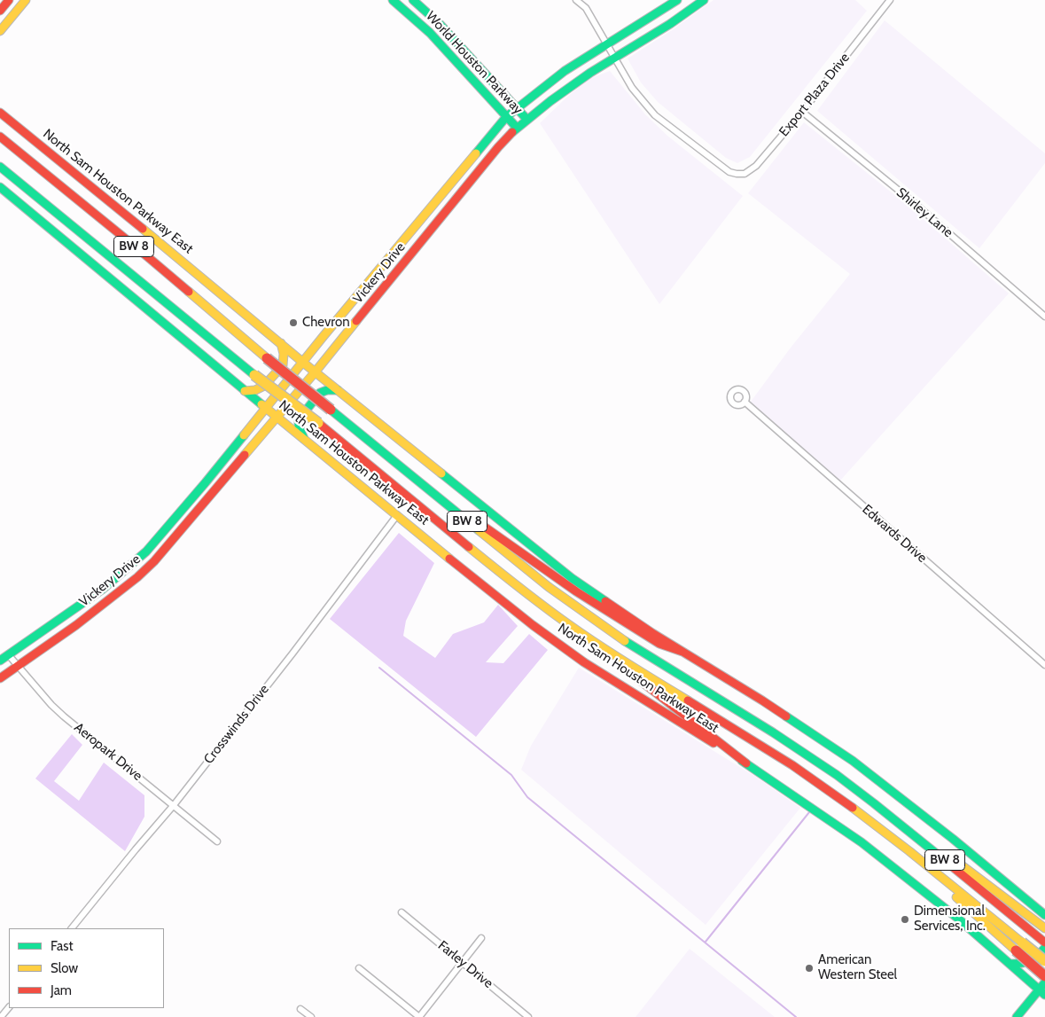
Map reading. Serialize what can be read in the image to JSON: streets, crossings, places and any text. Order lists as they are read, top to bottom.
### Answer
{
  "streets": {
    "main road": [
      "World Houston Parkway",
      "North Sam Houston Parkway East",
      "BW 8",
      "Vickery Drive"
    ],
    "street": [
      "Export Plaza Drive",
      "Shirley Lane",
      "Edwards Drive",
      "Crosswinds Drive",
      "Aeropark Drive",
      "Farley Drive"
    ]
  },
  "crossings": [
    ["World Houston Parkway", "Vickery Drive"],
    ["Export Plaza Drive", "Shirley Lane"],
    ["Export Plaza Drive", "Vickery Drive"],
    ["North Sam Houston Parkway East", "Vickery Drive"],
    ["North Sam Houston Parkway East", "Crosswinds Drive"],
    ["Vickery Drive", "Aeropark Drive"],
    ["Crosswinds Drive", "Aeropark Drive"]
  ],
  "places": ["Chevron", "Dimensional Services, Inc.", "American Western Steel"],
  "legend": ["Fast", "Slow", "Jam"]
}
